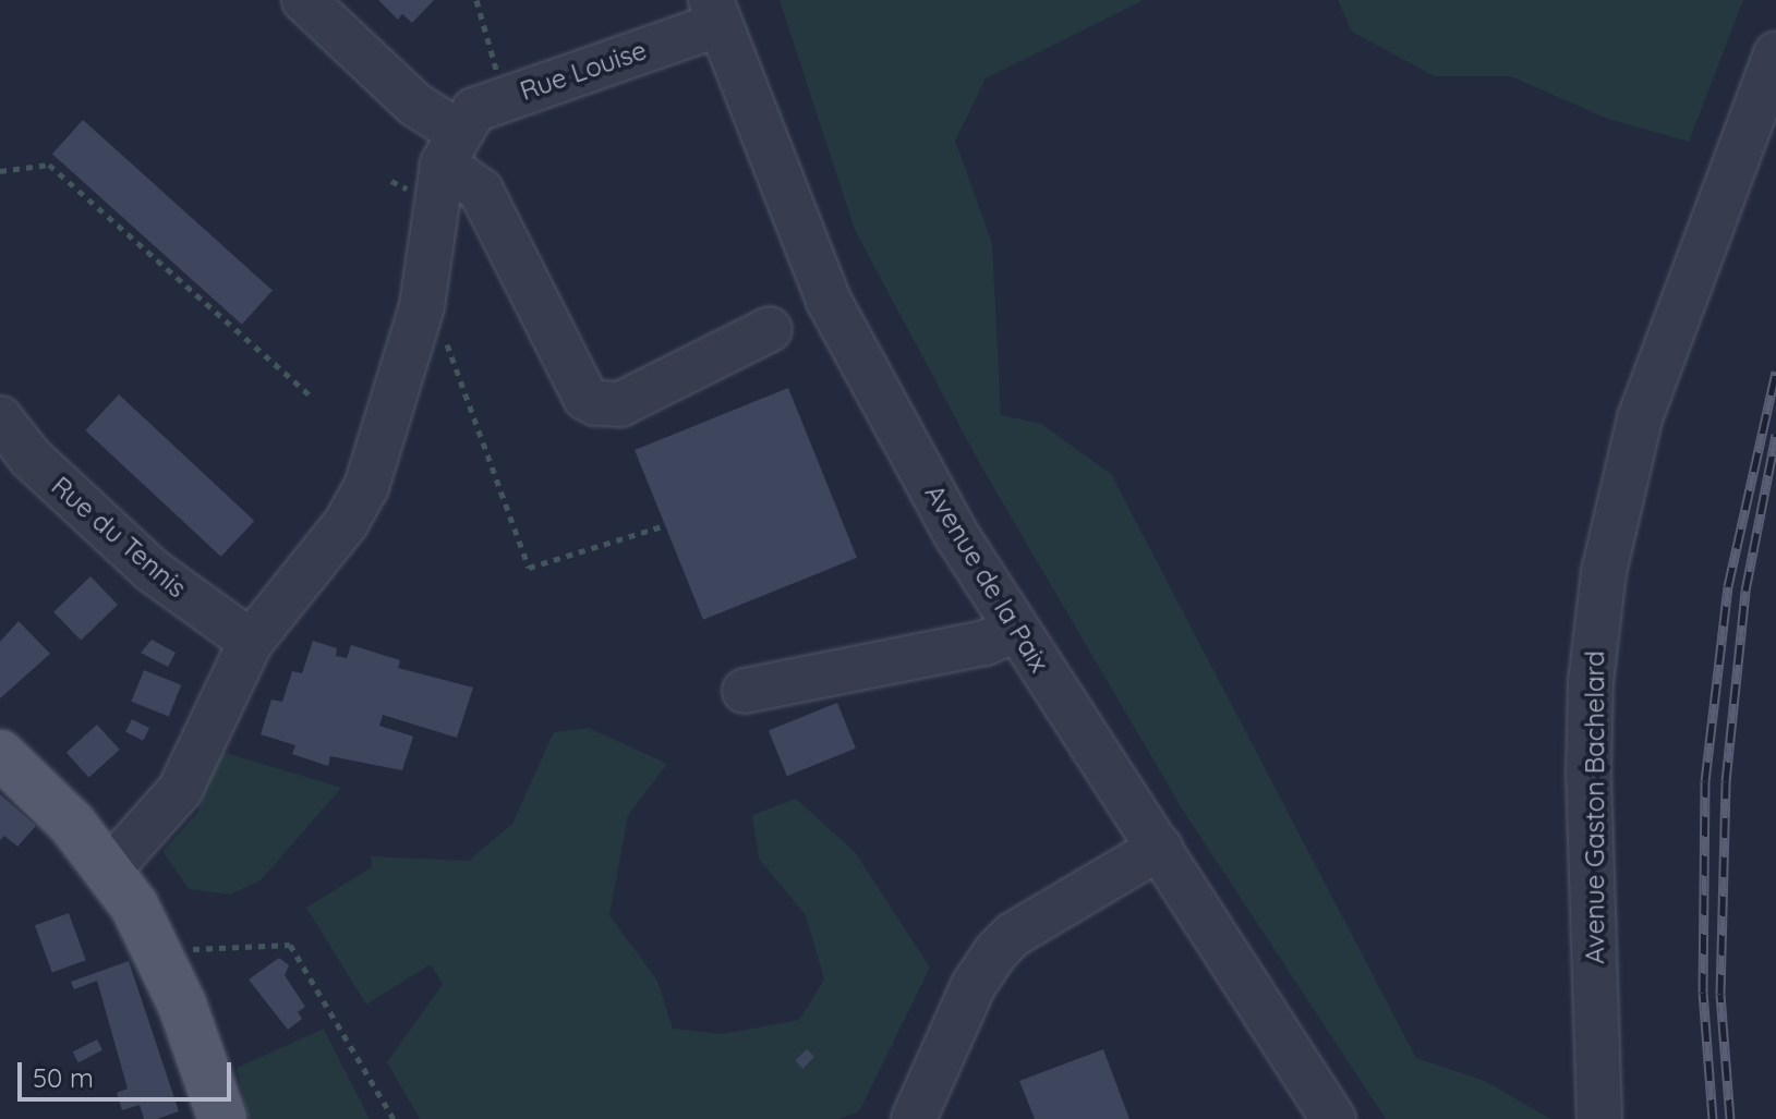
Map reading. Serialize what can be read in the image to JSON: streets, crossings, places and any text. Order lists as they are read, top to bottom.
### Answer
{
  "streets": {
    "street": [
      "Rue Louise",
      "Rue du Tennis",
      "Avenue de la Paix",
      "Avenue Gaston Bachelard"
    ]
  },
  "crossings": [
    ["Rue Louise", "Avenue de la Paix"]
  ],
  "scale_bar": "50 m"
}
